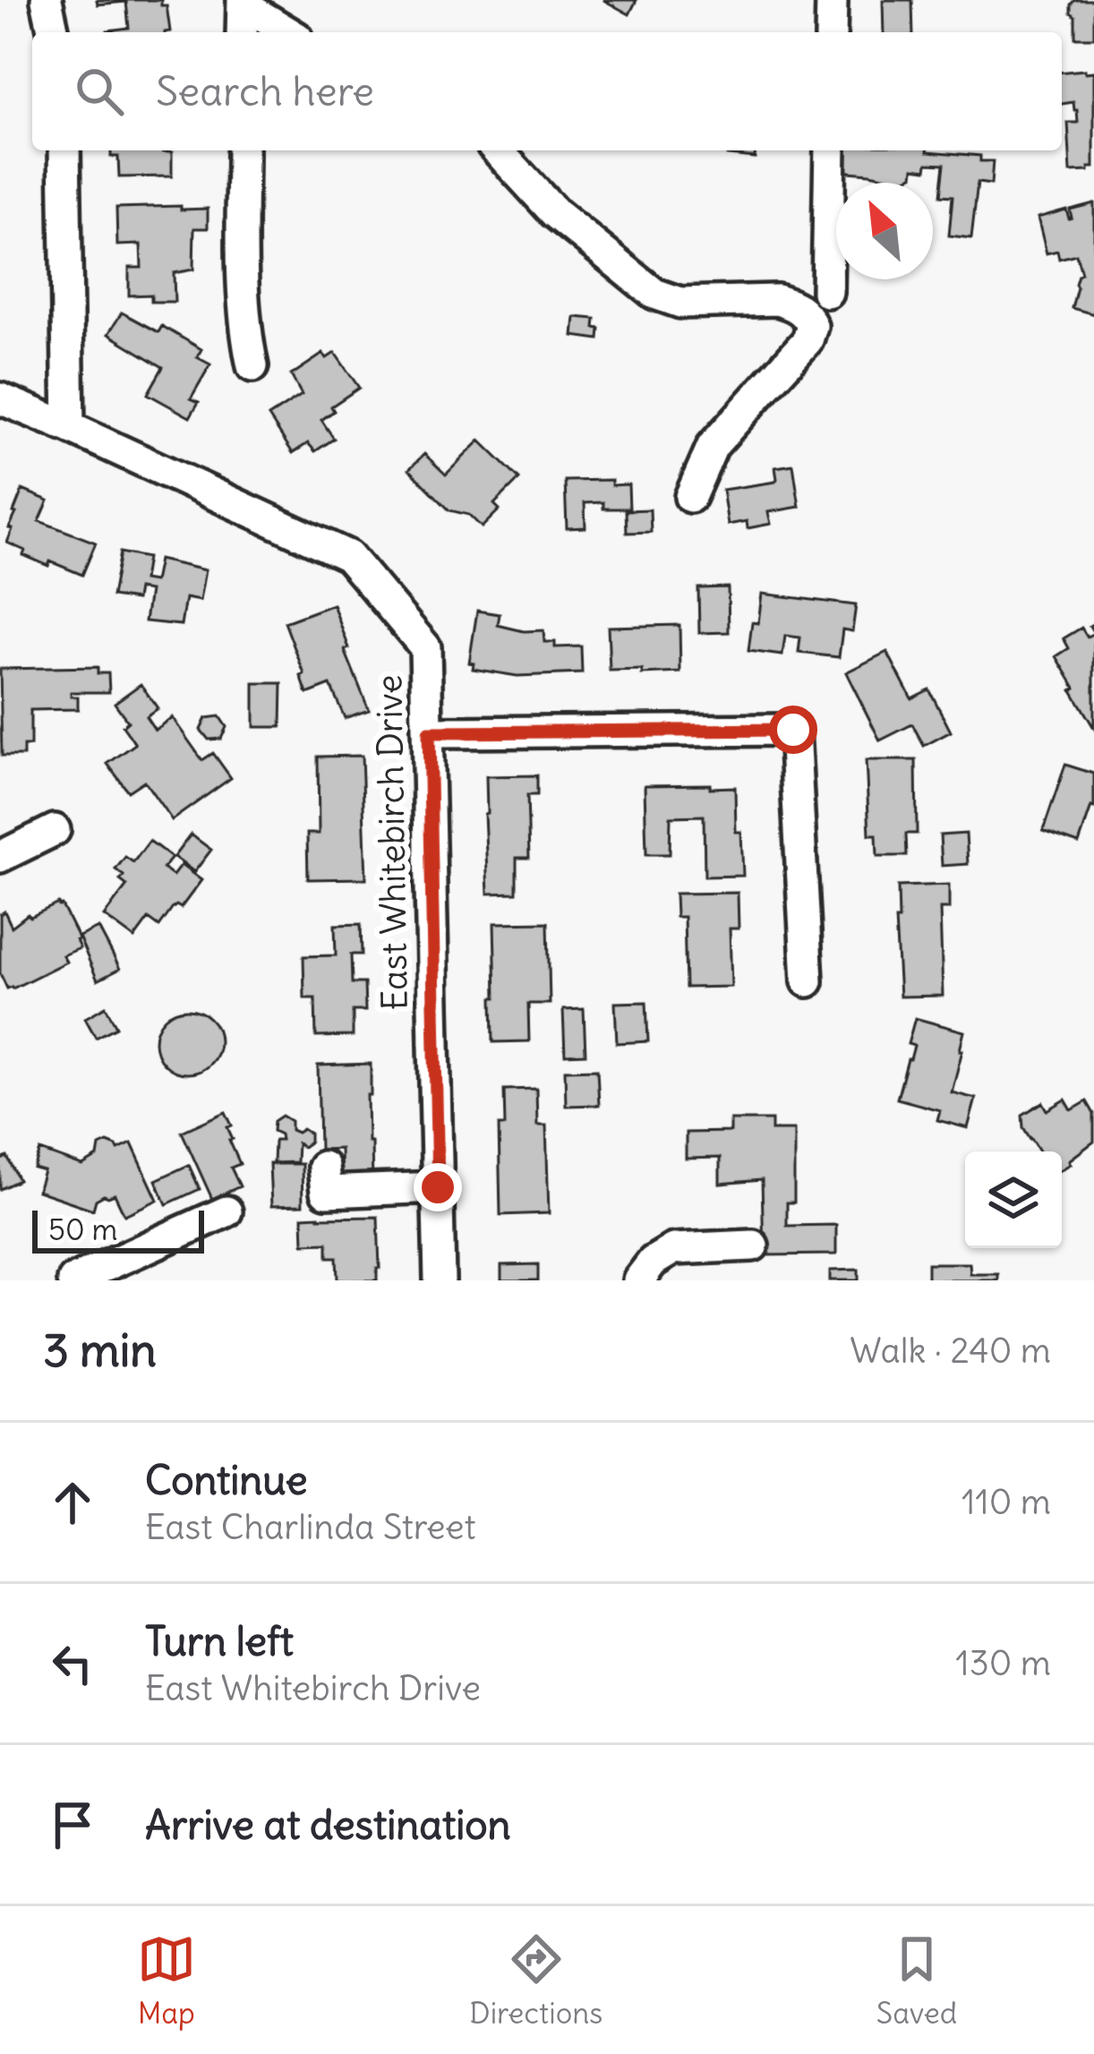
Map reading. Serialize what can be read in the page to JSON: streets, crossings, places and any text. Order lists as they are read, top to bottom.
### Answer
{
  "streets": {
    "street": ["East Whitebirch Drive"]
  },
  "scale_bar": "50 m",
  "north": "top left",
  "page": {
    "search": "Search here",
    "scale": "50 m",
    "heading": ["3 min", "Walk · 240 m"],
    "list": [
      ["Continue", "East Charlinda Street", "110 m"],
      ["Turn left", "East Whitebirch Drive", "130 m"],
      "Arrive at destination"
    ],
    "nav": ["Map", "Directions", "Saved"]
  }
}
